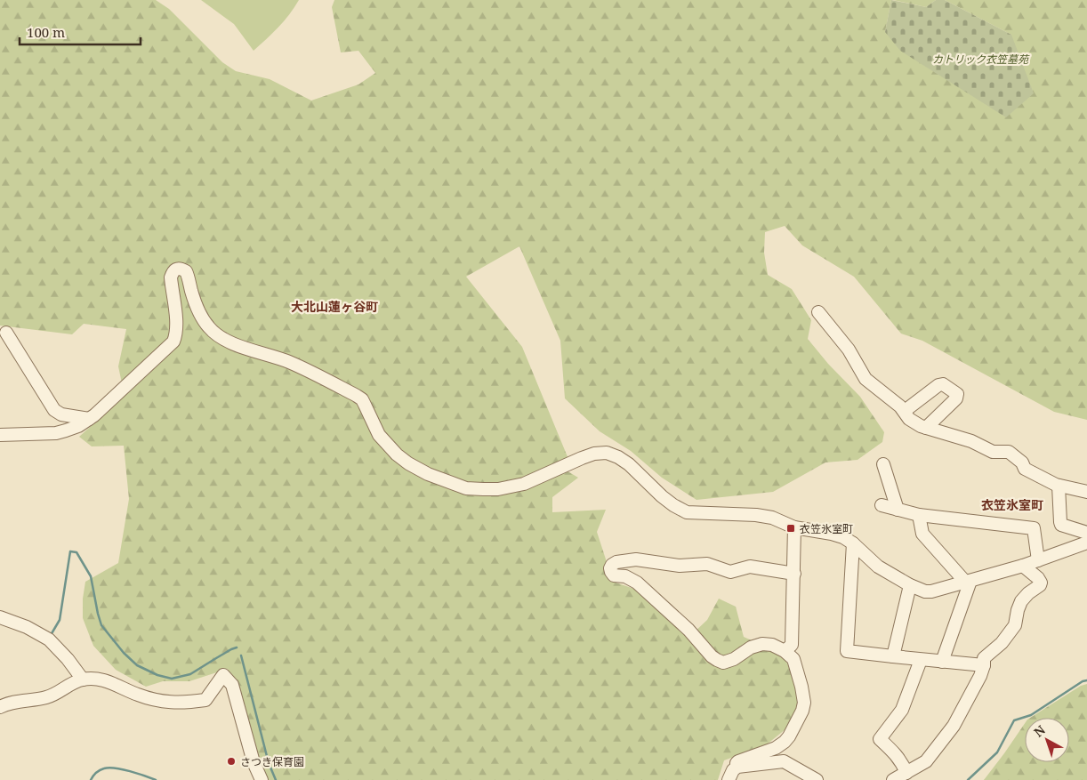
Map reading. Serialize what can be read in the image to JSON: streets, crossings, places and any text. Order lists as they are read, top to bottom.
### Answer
{
  "districts": ["大北山蓮ヶ谷町", "衣笠氷室町"],
  "parks": ["カトリック衣笠墓苑"],
  "places": {
    "transit": ["衣笠氷室町"],
    "other": ["さつき保育園"]
  },
  "scale_bar": "100 m",
  "north": "top left"
}
